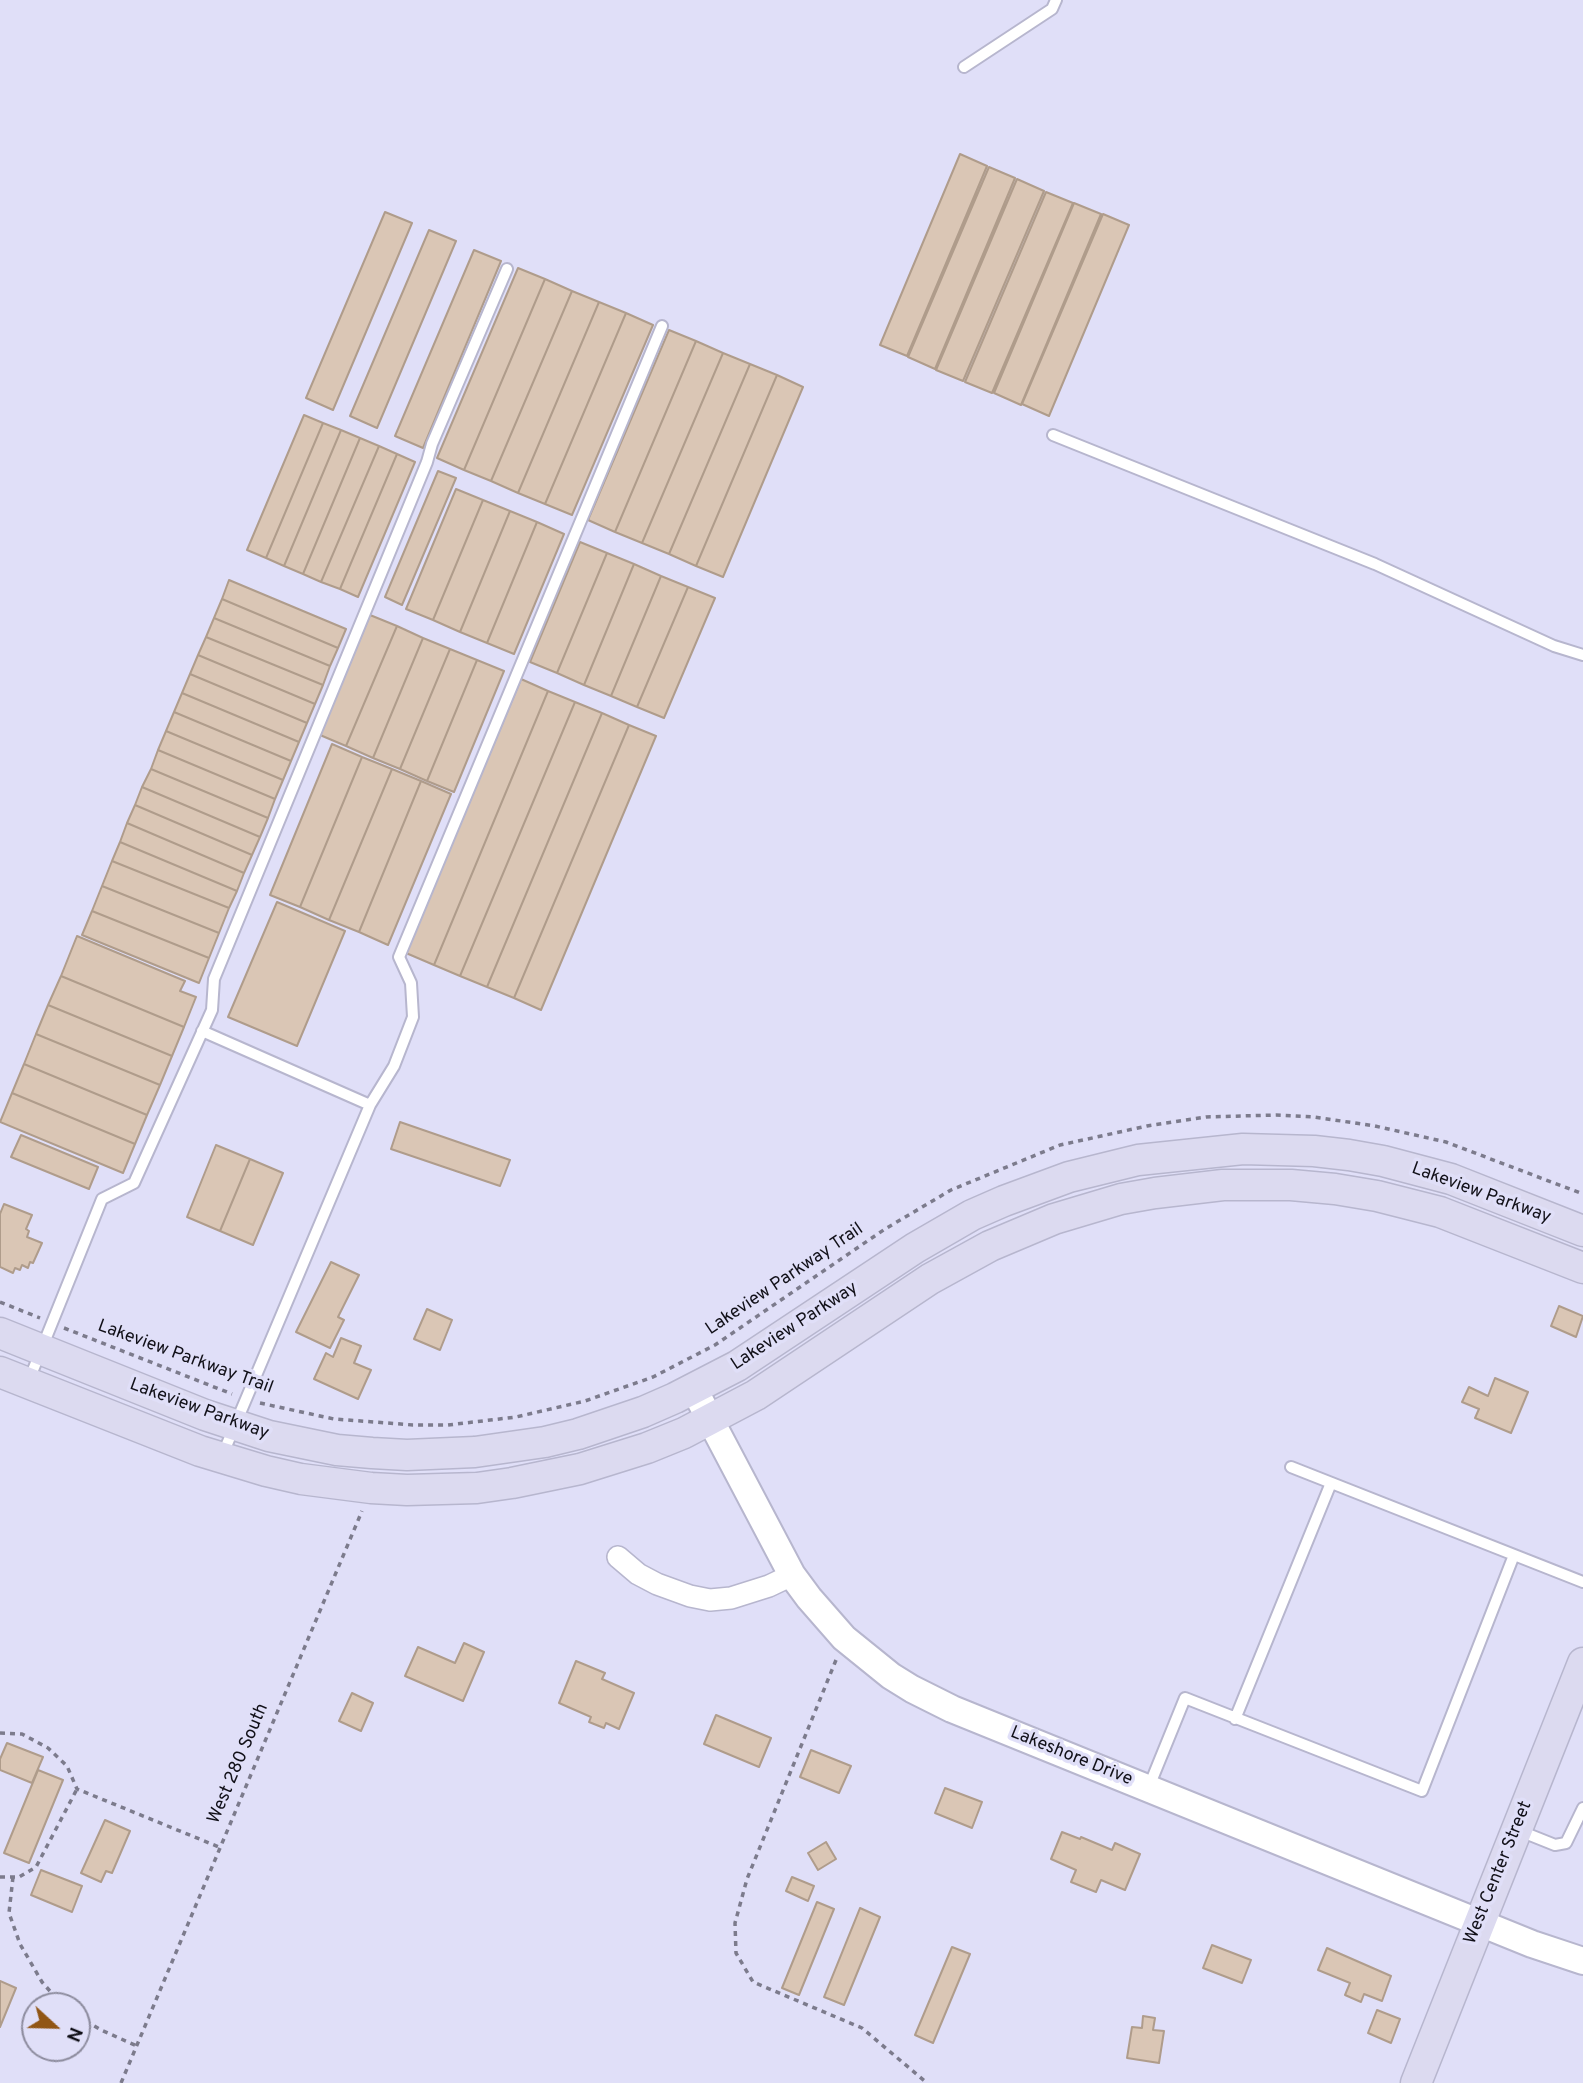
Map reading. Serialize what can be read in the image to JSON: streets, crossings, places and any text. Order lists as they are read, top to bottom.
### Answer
{
  "streets": {
    "main road": ["Lakeview Parkway", "West Center Street"],
    "street": ["Lakeshore Drive"],
    "path": ["Lakeview Parkway Trail", "West 280 South"]
  },
  "crossings": [
    ["Lakeview Parkway", "Lakeview Parkway Trail"],
    ["Lakeview Parkway", "Lakeshore Drive"],
    ["Lakeview Parkway", "West 280 South"],
    ["Lakeshore Drive", "West Center Street"]
  ],
  "north": "right"
}
